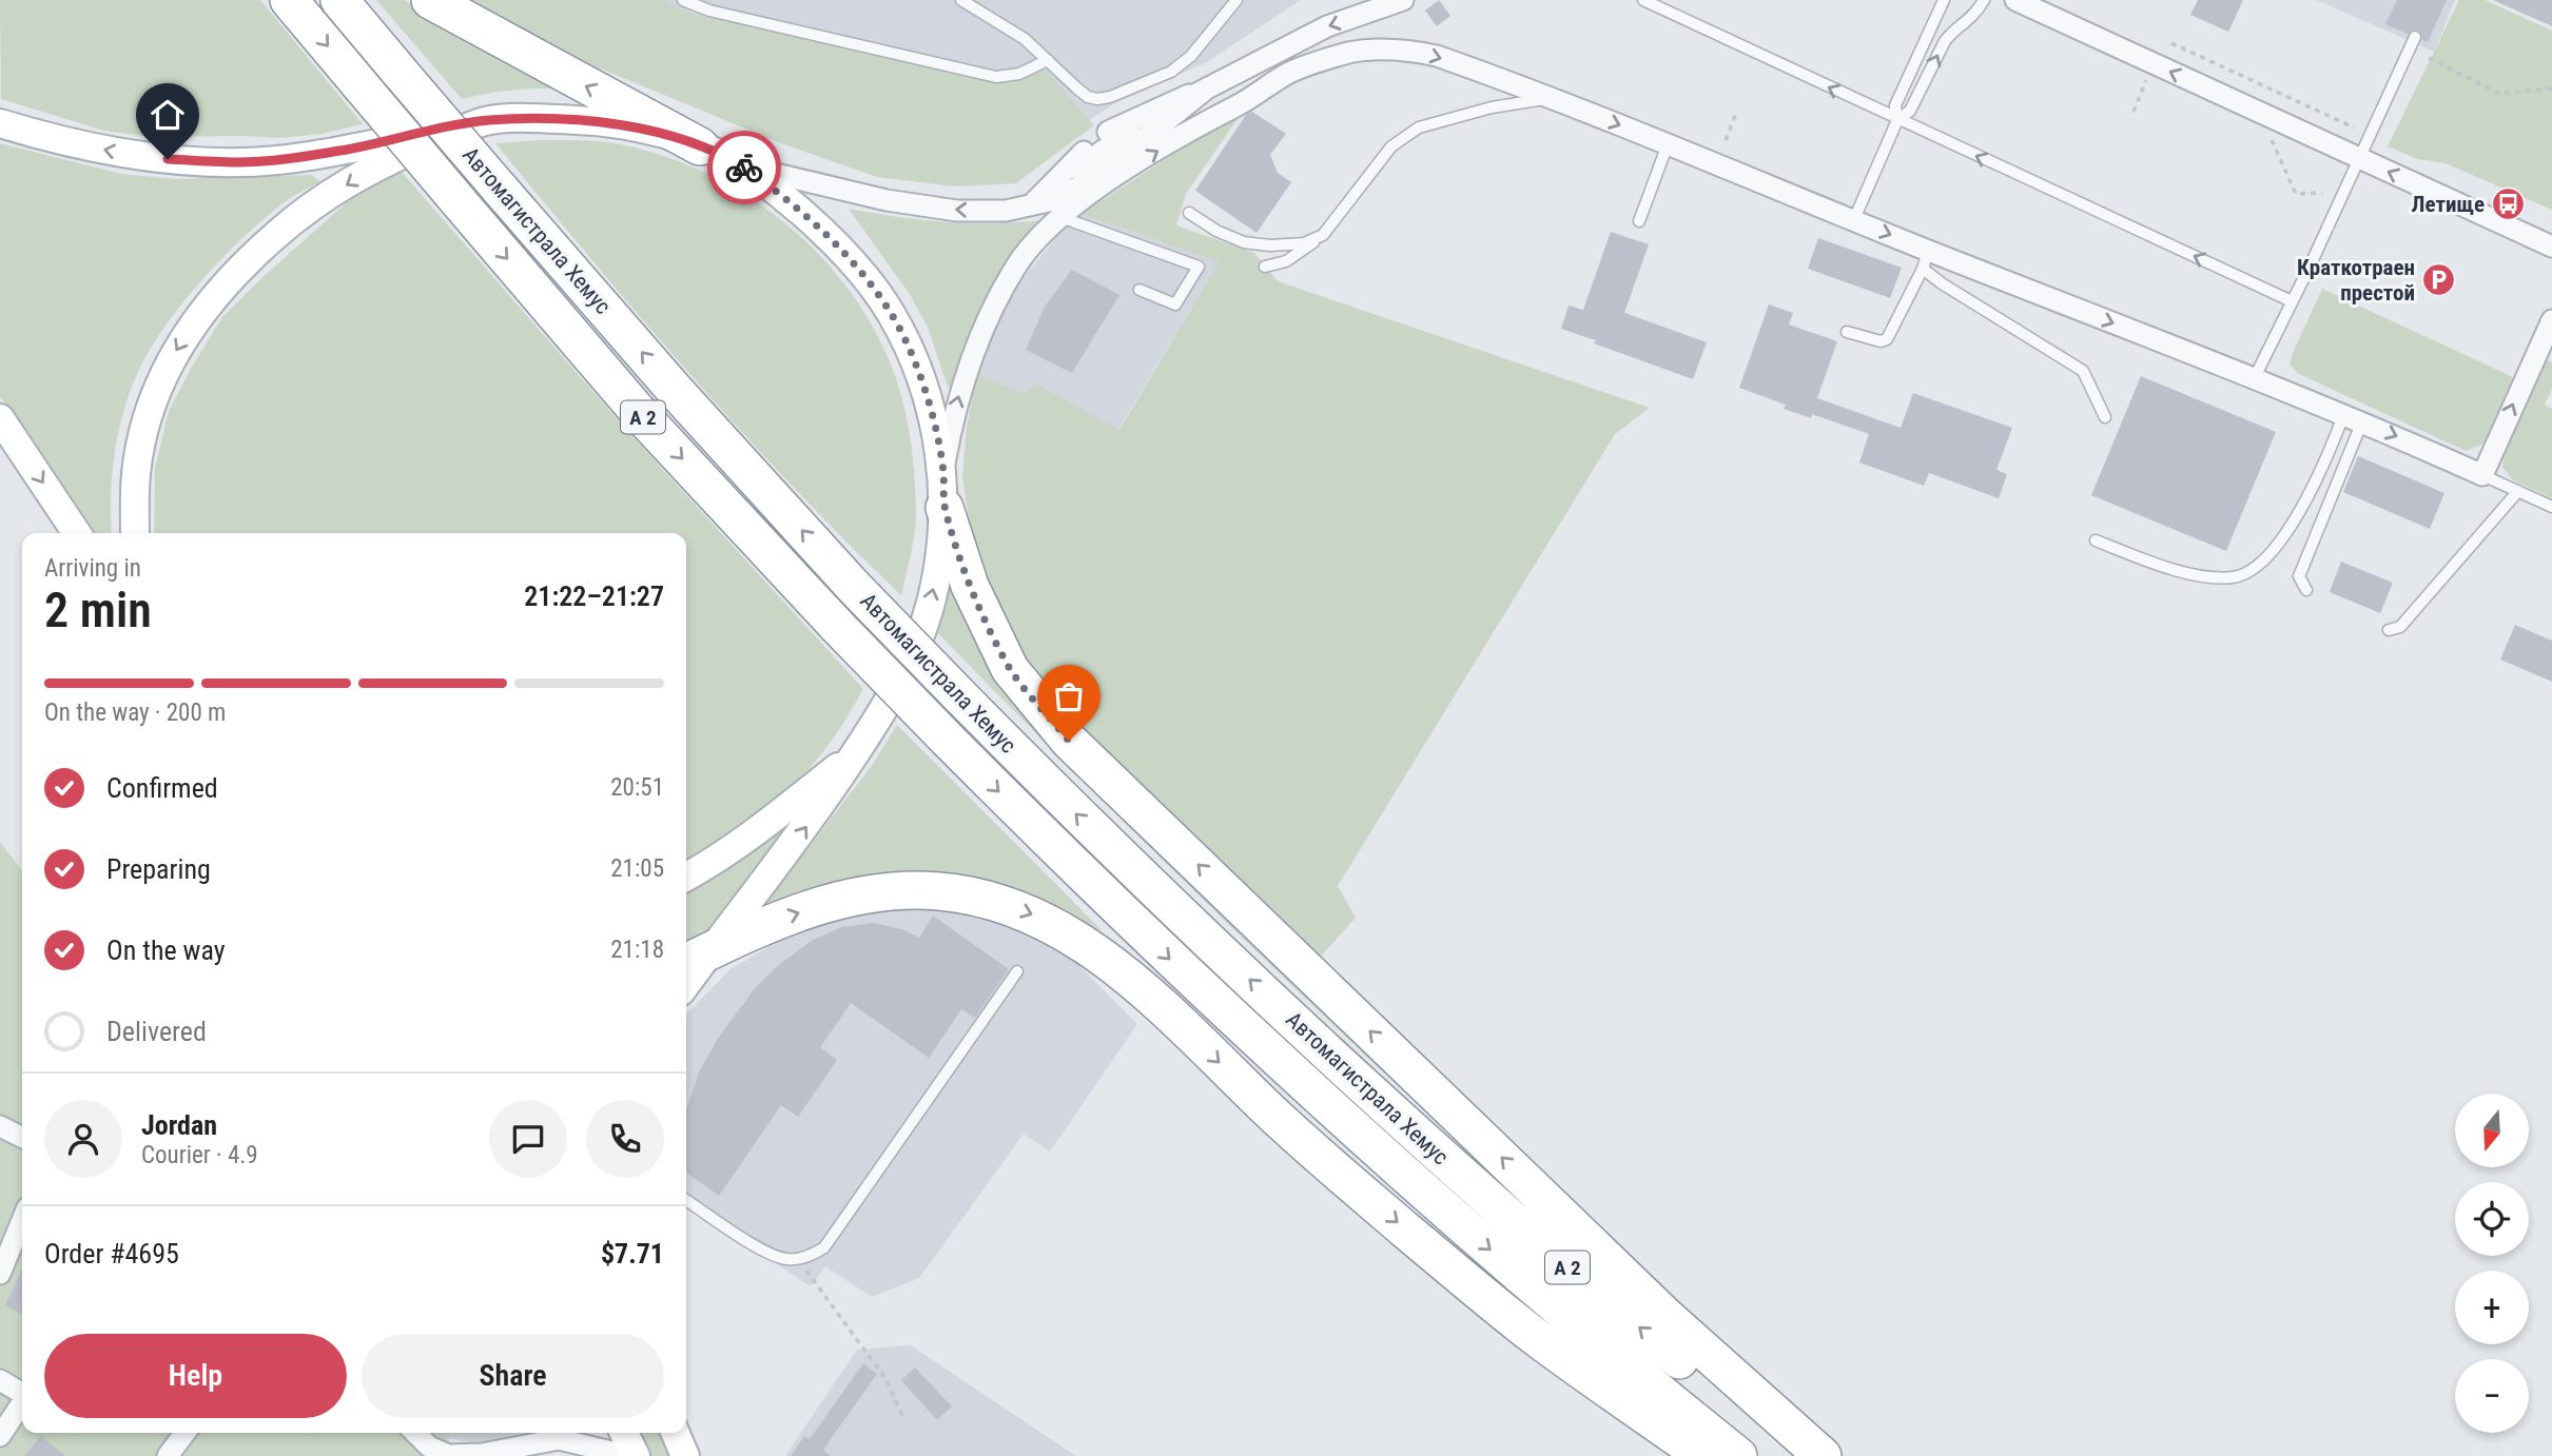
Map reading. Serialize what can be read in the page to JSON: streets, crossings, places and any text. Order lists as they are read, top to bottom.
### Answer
{
  "streets": {
    "highway": ["Автомагистрала Хемус", "A 2"]
  },
  "places": {
    "bus stop": ["Летище"],
    "parking": ["Краткотраен престой"]
  },
  "north": "bottom",
  "page": {
    "heading": ["2 min", "Arriving in", "21:22–21:27"],
    "panel": [
      "Jordan",
      "Courier · 4.9",
      "Order #4695",
      "$7.71"
    ],
    "bar": "On the way · 200 m",
    "list": [
      ["Confirmed", "20:51"],
      ["Preparing", "21:05"],
      ["On the way", "21:18"],
      "Delivered"
    ],
    "map_buttons": ["+", "−"],
    "buttons": ["Help", "Share"]
  }
}
